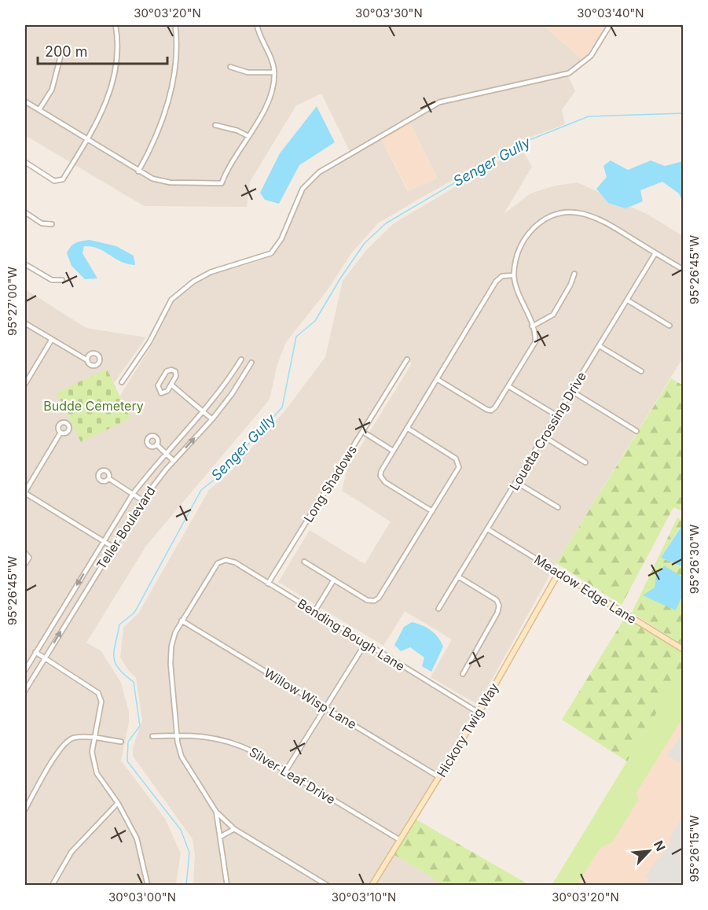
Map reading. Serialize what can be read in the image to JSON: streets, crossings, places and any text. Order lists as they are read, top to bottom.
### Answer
{
  "streets": {
    "street": [
      "Louetta Crossing Drive",
      "Long Shadows",
      "Teller Boulevard",
      "Meadow Edge Lane",
      "Bending Bough Lane",
      "Willow Wisp Lane",
      "Hickory Twig Way",
      "Silver Leaf Drive"
    ]
  },
  "crossings": [
    ["Louetta Crossing Drive", "Meadow Edge Lane"],
    ["Long Shadows", "Bending Bough Lane"],
    ["Meadow Edge Lane", "Hickory Twig Way"],
    ["Bending Bough Lane", "Willow Wisp Lane"],
    ["Bending Bough Lane", "Hickory Twig Way"],
    ["Willow Wisp Lane", "Hickory Twig Way"],
    ["Hickory Twig Way", "Silver Leaf Drive"]
  ],
  "water": ["Senger Gully"],
  "parks": ["Budde Cemetery"],
  "scale_bar": "200 m",
  "north": "top right",
  "coordinates": [
    "30°03'20\"N",
    "30°03'30\"N",
    "30°03'40\"N",
    "95°26'45\"W",
    "95°27'00\"W",
    "95°26'30\"W",
    "95°26'15\"W",
    "30°03'00\"N",
    "30°03'10\"N"
  ]
}
